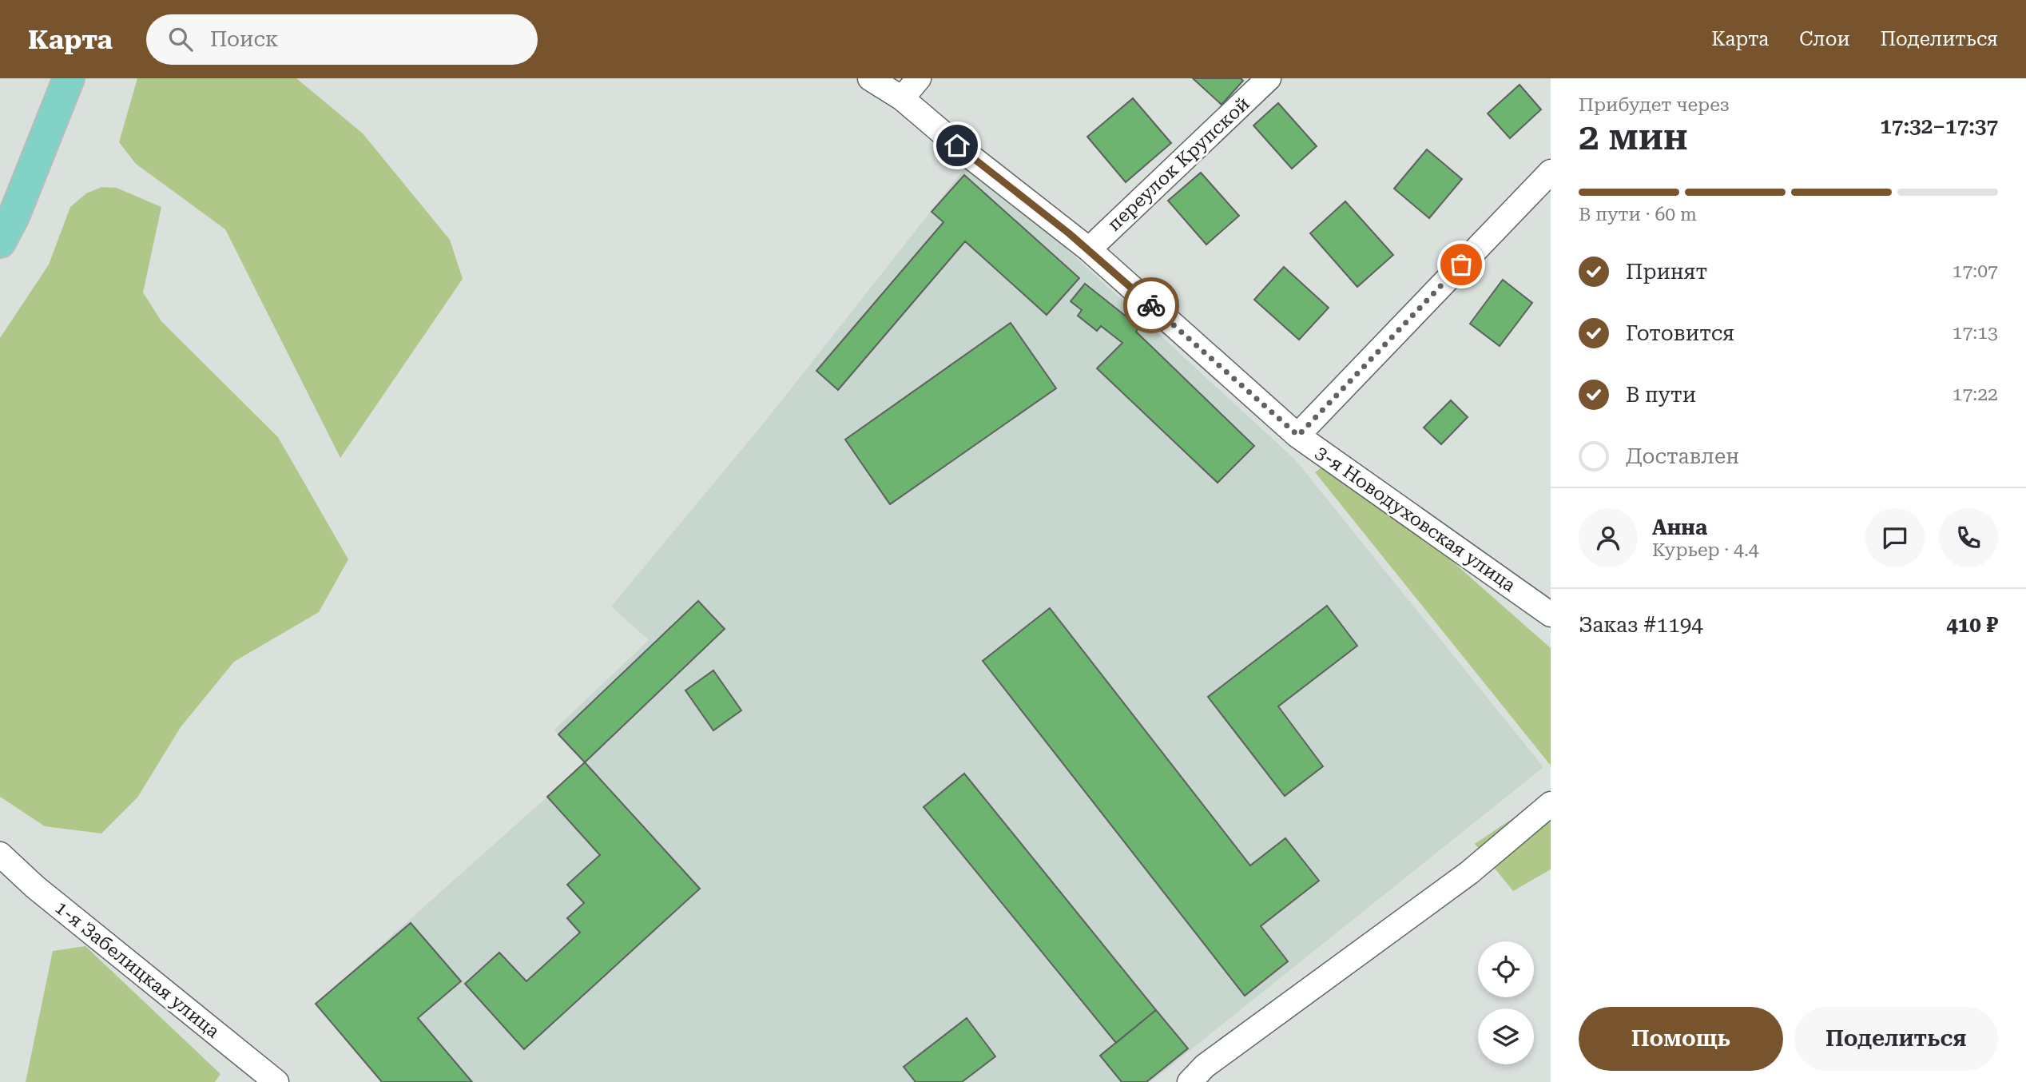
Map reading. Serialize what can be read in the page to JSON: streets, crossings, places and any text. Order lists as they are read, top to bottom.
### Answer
{
  "streets": {
    "street": ["переулок Крупской", "3-я Новодуховская улица", "1-я Забелицкая улица"]
  },
  "crossings": [
    ["переулок Крупской", "3-я Новодуховская улица"]
  ],
  "page": {
    "header": "Карта",
    "search": "Поиск",
    "nav": ["Карта", "Слои", "Поделиться"],
    "heading": ["2 мин", "Прибудет через", "17:32–17:37"],
    "panel": [
      "Анна",
      "Курьер · 4.4",
      "Заказ #1194",
      "410 ₽"
    ],
    "bar": "В пути · 60 m",
    "list": [
      ["Принят", "17:07"],
      ["Готовится", "17:13"],
      ["В пути", "17:22"],
      "Доставлен"
    ],
    "buttons": ["Помощь", "Поделиться"]
  }
}
